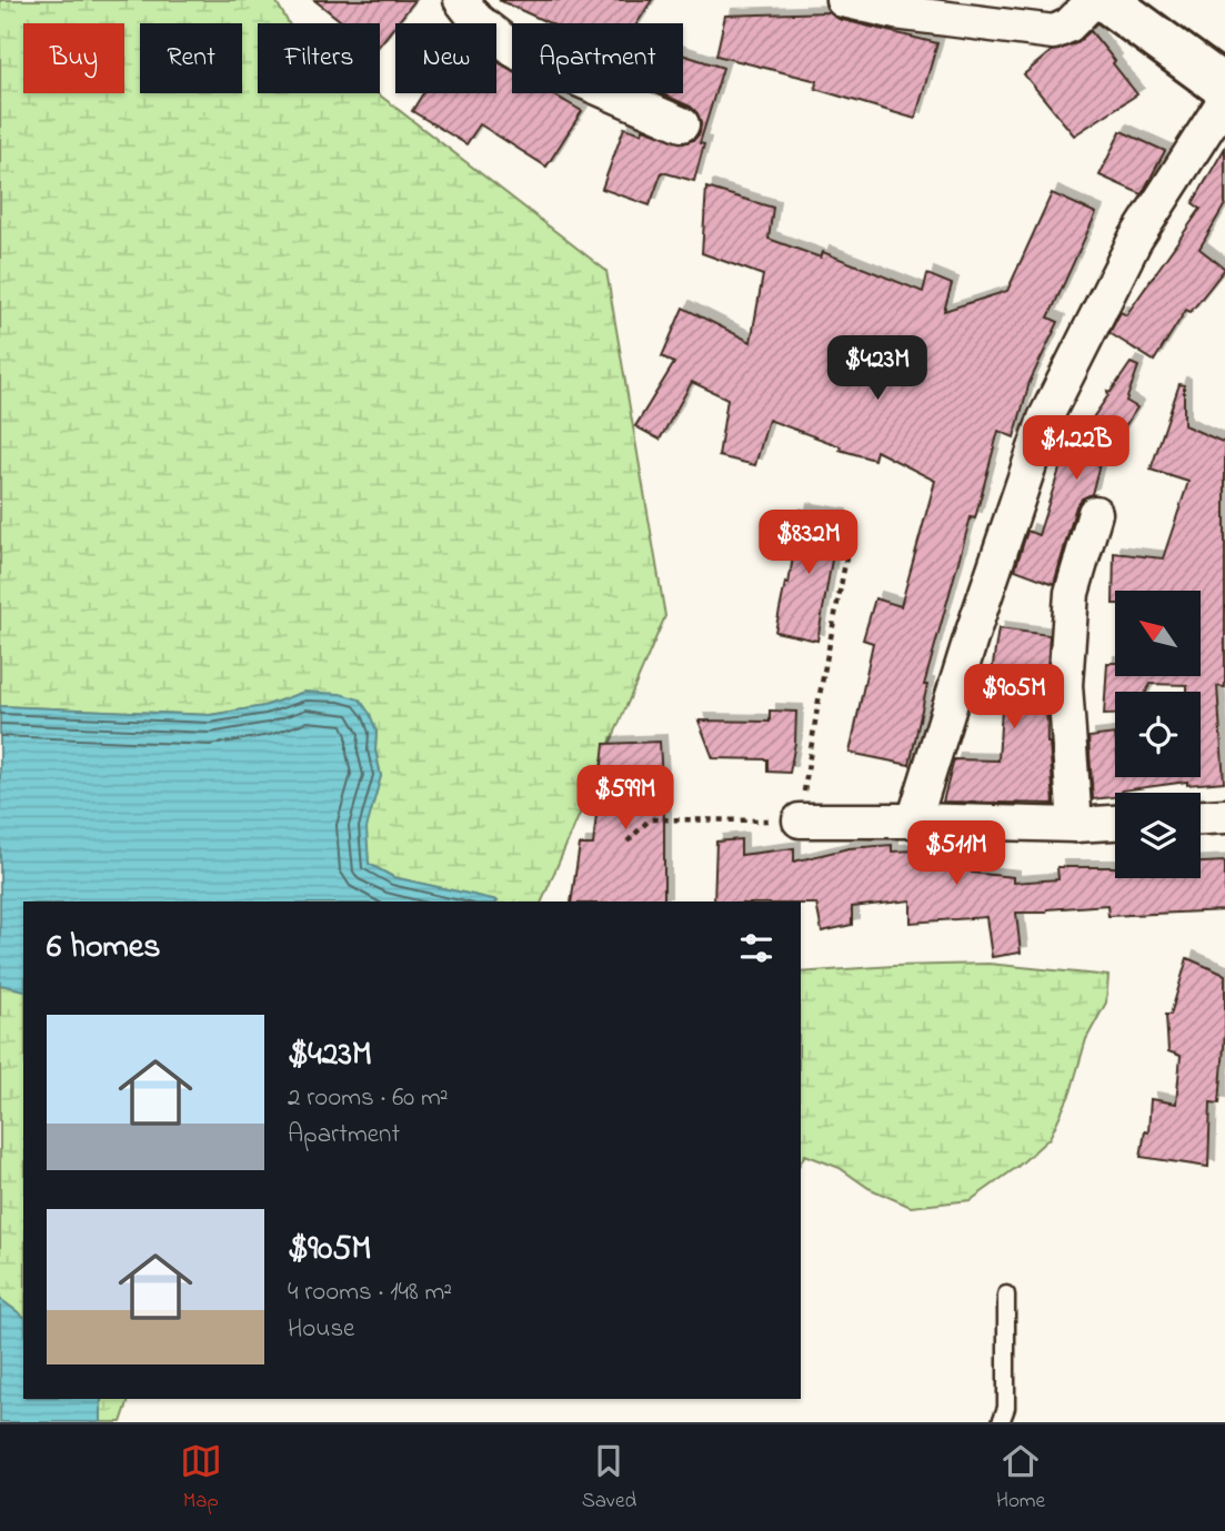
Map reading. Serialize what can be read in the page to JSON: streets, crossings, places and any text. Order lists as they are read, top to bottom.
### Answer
{
  "north": "top left",
  "page": {
    "chip": [
      "Buy",
      "Rent",
      "Filters",
      "New",
      "Apartment"
    ],
    "price": [
      "$423M",
      "$1.22B",
      "$832M",
      "$905M",
      "$599M",
      "$511M"
    ],
    "heading": "6 homes",
    "list": [
      {
        "name": "$423M",
        "note": "2 rooms · 60 m² · Apartment"
      },
      {
        "name": "$905M",
        "note": "4 rooms · 148 m² · House"
      }
    ],
    "tabs": ["Map", "Saved", "Home"]
  }
}
